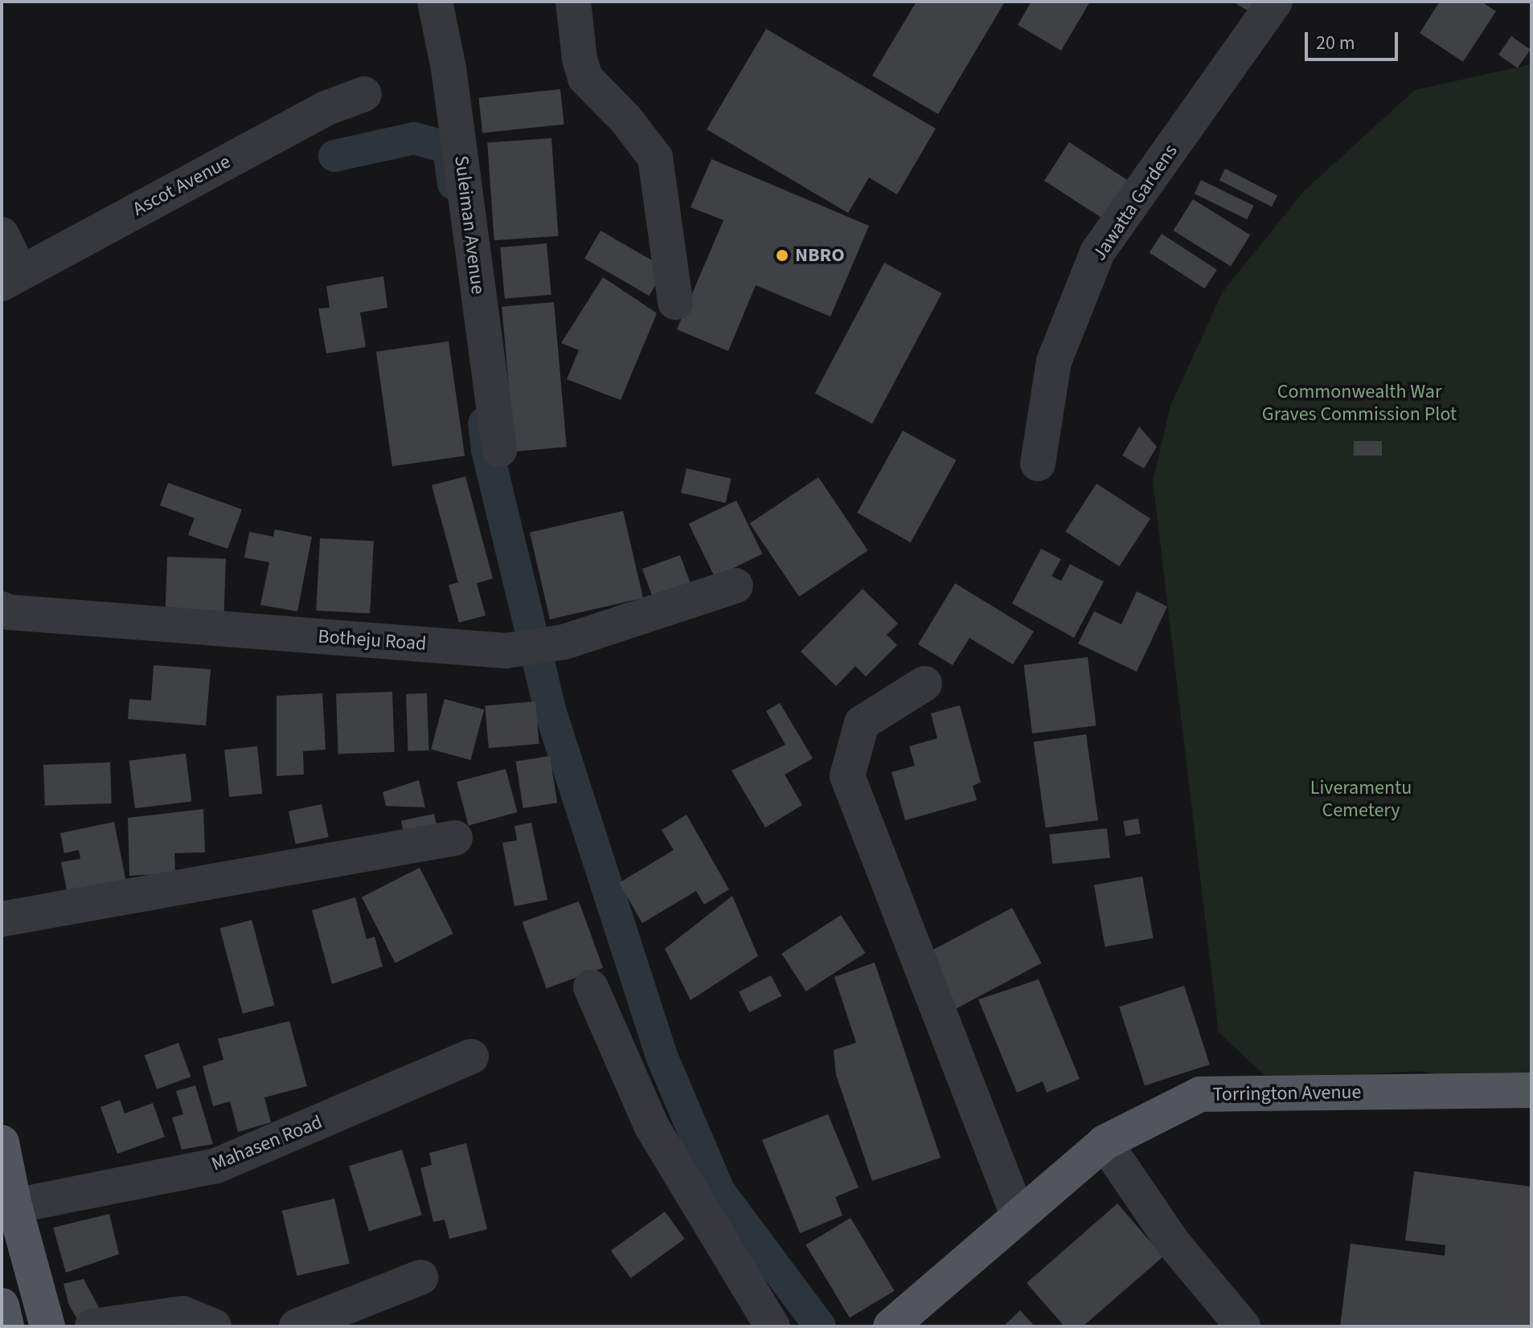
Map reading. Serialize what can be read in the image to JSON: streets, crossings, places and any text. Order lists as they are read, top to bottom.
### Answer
{
  "streets": {
    "main road": ["Torrington Avenue"],
    "street": [
      "Ascot Avenue",
      "Jawatta Gardens",
      "Suleiman Avenue",
      "Botheju Road",
      "Mahasen Road"
    ]
  },
  "parks": ["Commonwealth War Graves Commission Plot", "Liveramentu Cemetery"],
  "places": ["NBRO"],
  "scale_bar": "20 m"
}
